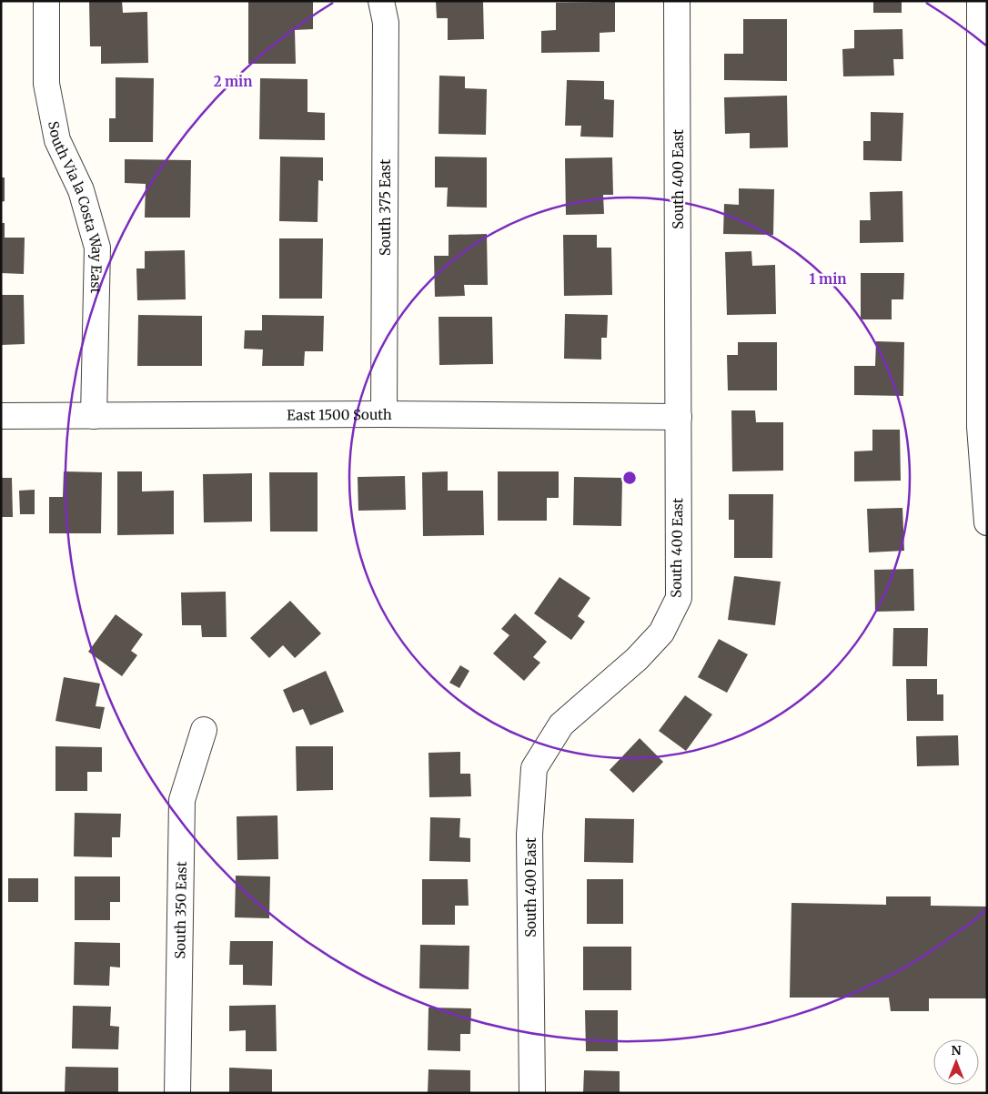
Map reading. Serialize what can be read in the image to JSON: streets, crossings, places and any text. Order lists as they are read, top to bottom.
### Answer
{
  "streets": {
    "street": [
      "South 400 East",
      "South 375 East",
      "South Via la Costa Way East",
      "East 1500 South",
      "South 350 East"
    ]
  },
  "crossings": [
    ["South 400 East", "East 1500 South"],
    ["South 375 East", "East 1500 South"],
    ["South Via la Costa Way East", "East 1500 South"]
  ],
  "north": "top",
  "rings": ["2 min", "1 min"]
}
